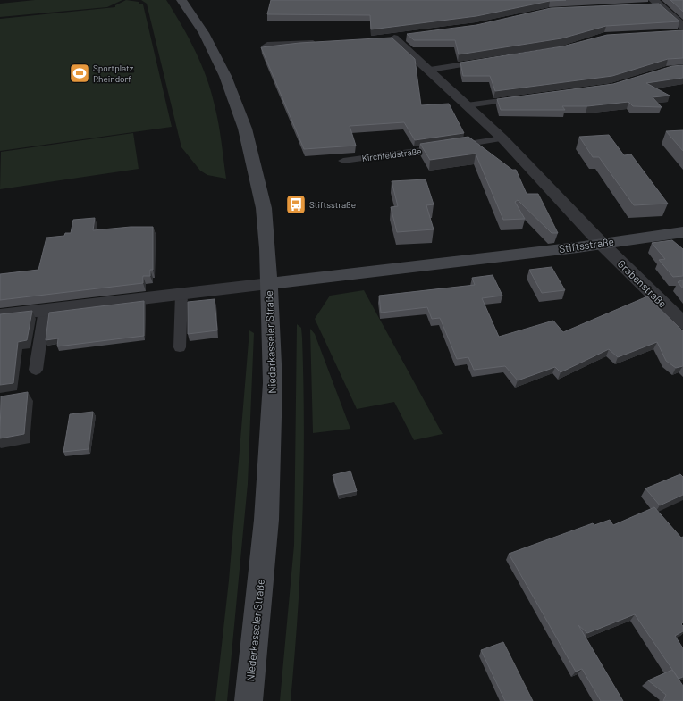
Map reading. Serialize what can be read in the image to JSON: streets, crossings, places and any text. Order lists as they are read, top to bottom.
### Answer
{
  "streets": {
    "main road": ["Stiftsstraße", "Niederkasseler Straße"],
    "street": ["Grabenstraße"],
    "lane": ["Kirchfeldstraße"]
  },
  "crossings": [
    ["Stiftsstraße", "Grabenstraße"],
    ["Stiftsstraße", "Niederkasseler Straße"]
  ],
  "places": {
    "sports": ["Sportplatz Rheindorf"],
    "bus stop": ["Stiftsstraße"]
  }
}
